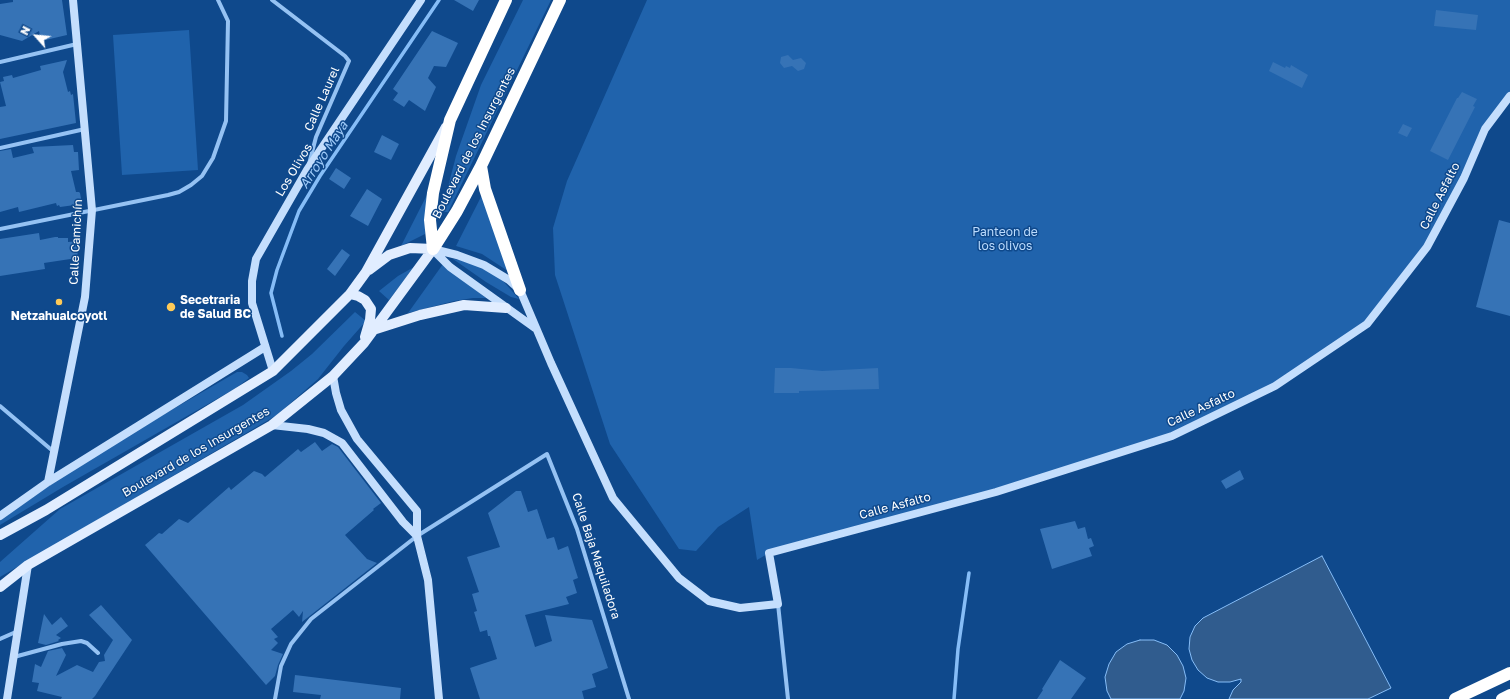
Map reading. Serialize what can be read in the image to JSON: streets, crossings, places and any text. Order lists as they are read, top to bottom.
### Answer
{
  "streets": {
    "highway": ["Boulevard de los Insurgentes"],
    "street": [
      "Calle Laurel",
      "Los Olivos",
      "Calle Asfalto",
      "Calle Camichín",
      "Calle Baja Maquiladora"
    ]
  },
  "crossings": [
    ["Calle Laurel", "Los Olivos"]
  ],
  "water": ["Arroyo Maya"],
  "parks": ["Panteon de los olivos"],
  "places": ["Netzahualcoyotl", "Secetraria de Salud BC"],
  "north": "top left"
}
